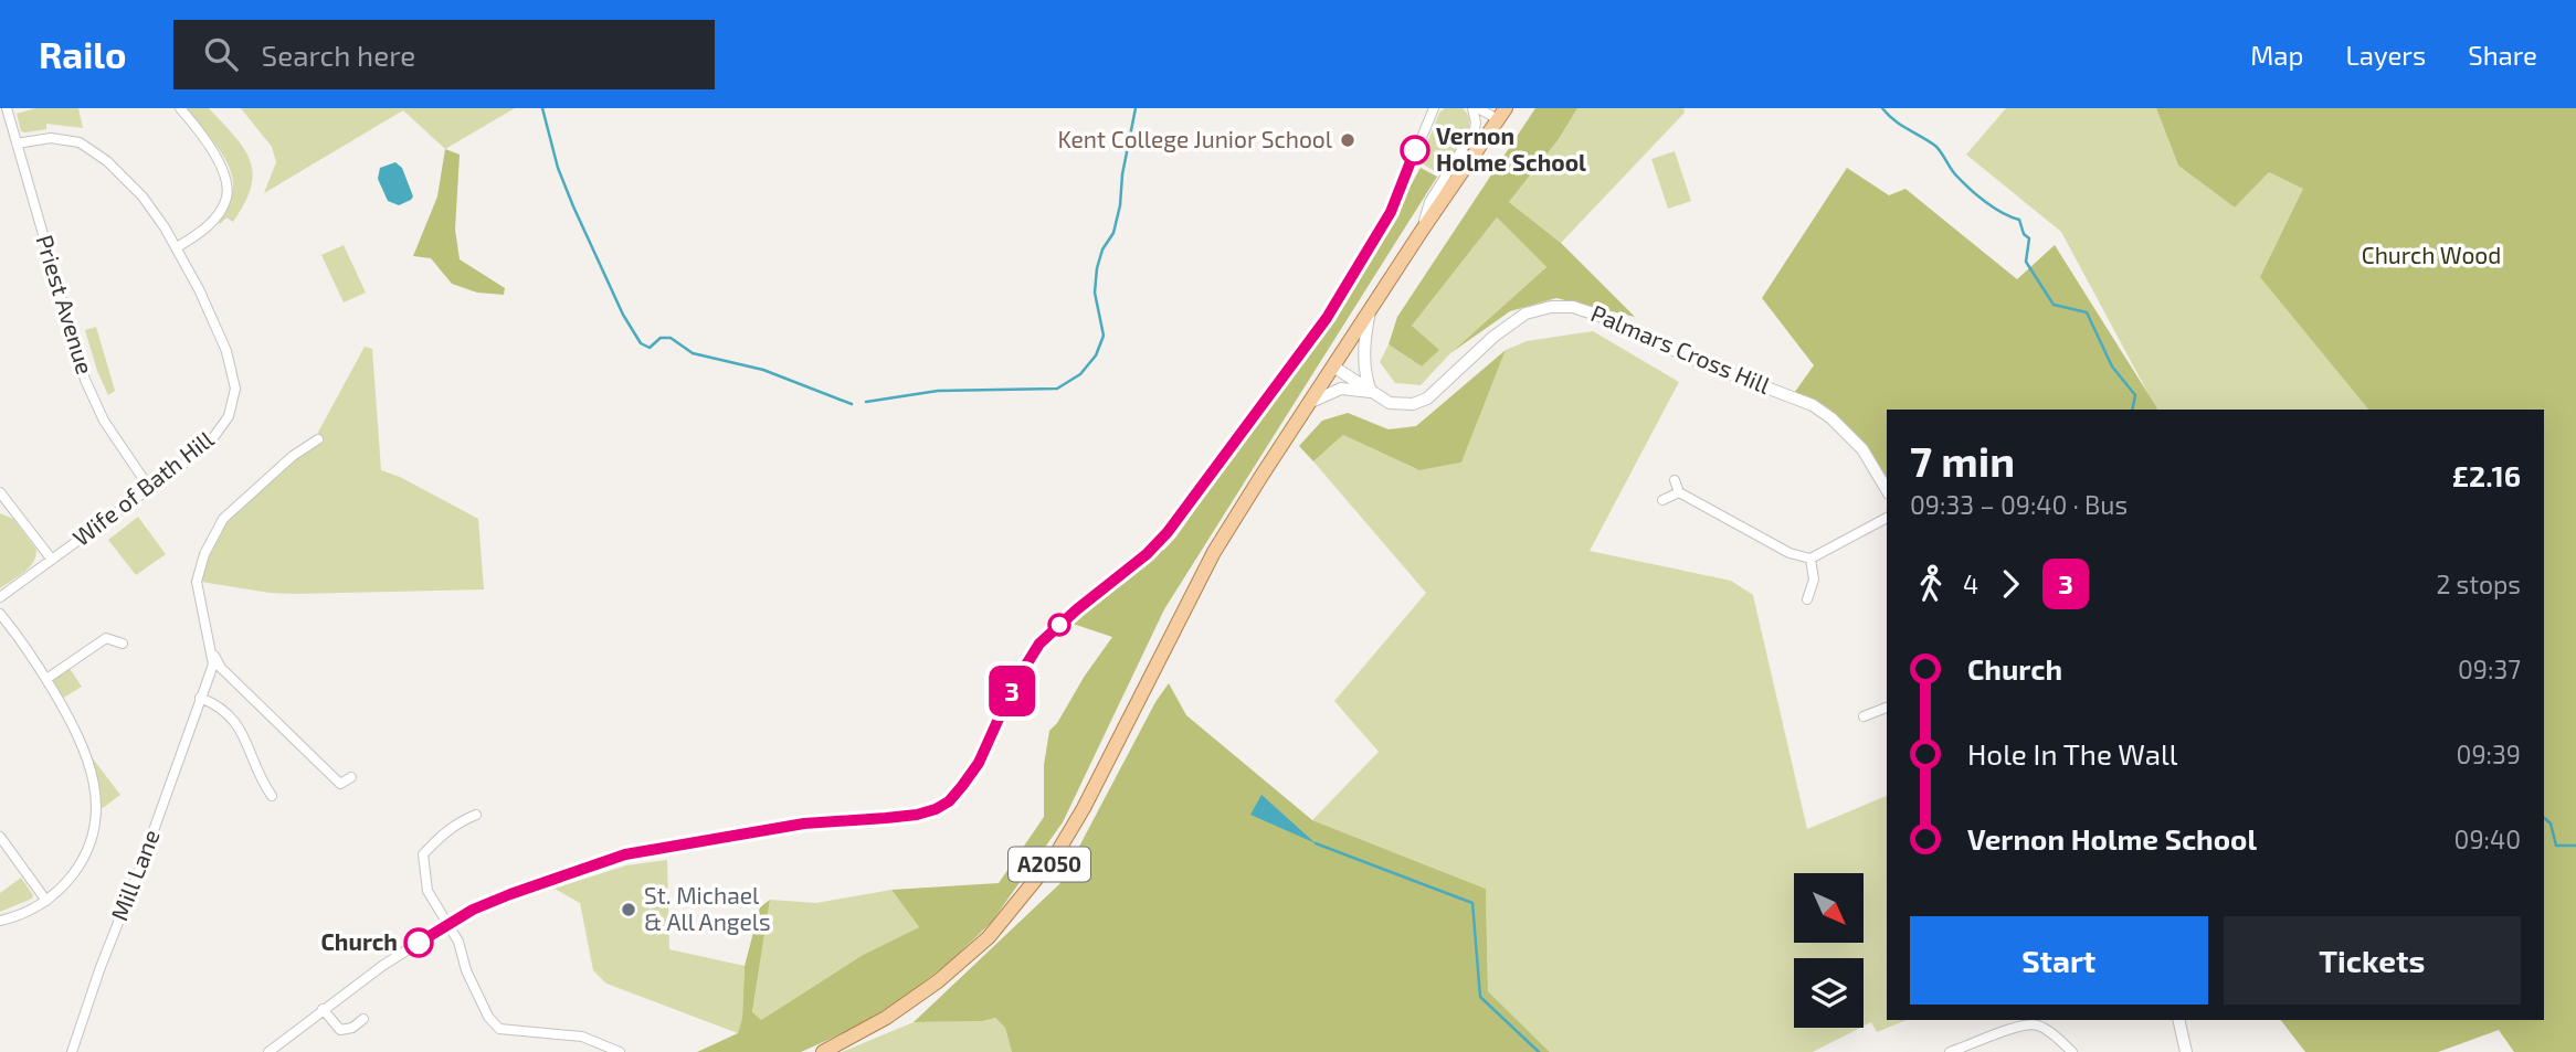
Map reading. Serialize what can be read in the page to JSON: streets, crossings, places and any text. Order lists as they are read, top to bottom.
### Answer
{
  "streets": {
    "main road": ["A2050"],
    "street": [
      "Priest Avenue",
      "Palmars Cross Hill",
      "Wife of Bath Hill",
      "Mill Lane"
    ]
  },
  "crossings": [
    ["Priest Avenue", "Wife of Bath Hill"],
    ["Palmars Cross Hill", "A2050"]
  ],
  "parks": ["Church Wood"],
  "places": [
    "Kent College Junior School",
    "Vernon Holme School",
    "St. Michael & All Angels",
    "Church"
  ],
  "lines": ["bus line 3"],
  "north": "bottom right",
  "page": {
    "header": "Railo",
    "search": "Search here",
    "nav": ["Map", "Layers", "Share"],
    "on_map": "3",
    "heading": ["7 min", "09:33 – 09:40 · Bus", "£2.16"],
    "legs": ["4", "3", "2 stops"],
    "list": [
      {
        "name": "Church",
        "value": "09:37"
      },
      {
        "name": "Hole In The Wall",
        "value": "09:39"
      },
      {
        "name": "Vernon Holme School",
        "value": "09:40"
      }
    ],
    "buttons": ["Start", "Tickets"]
  }
}
